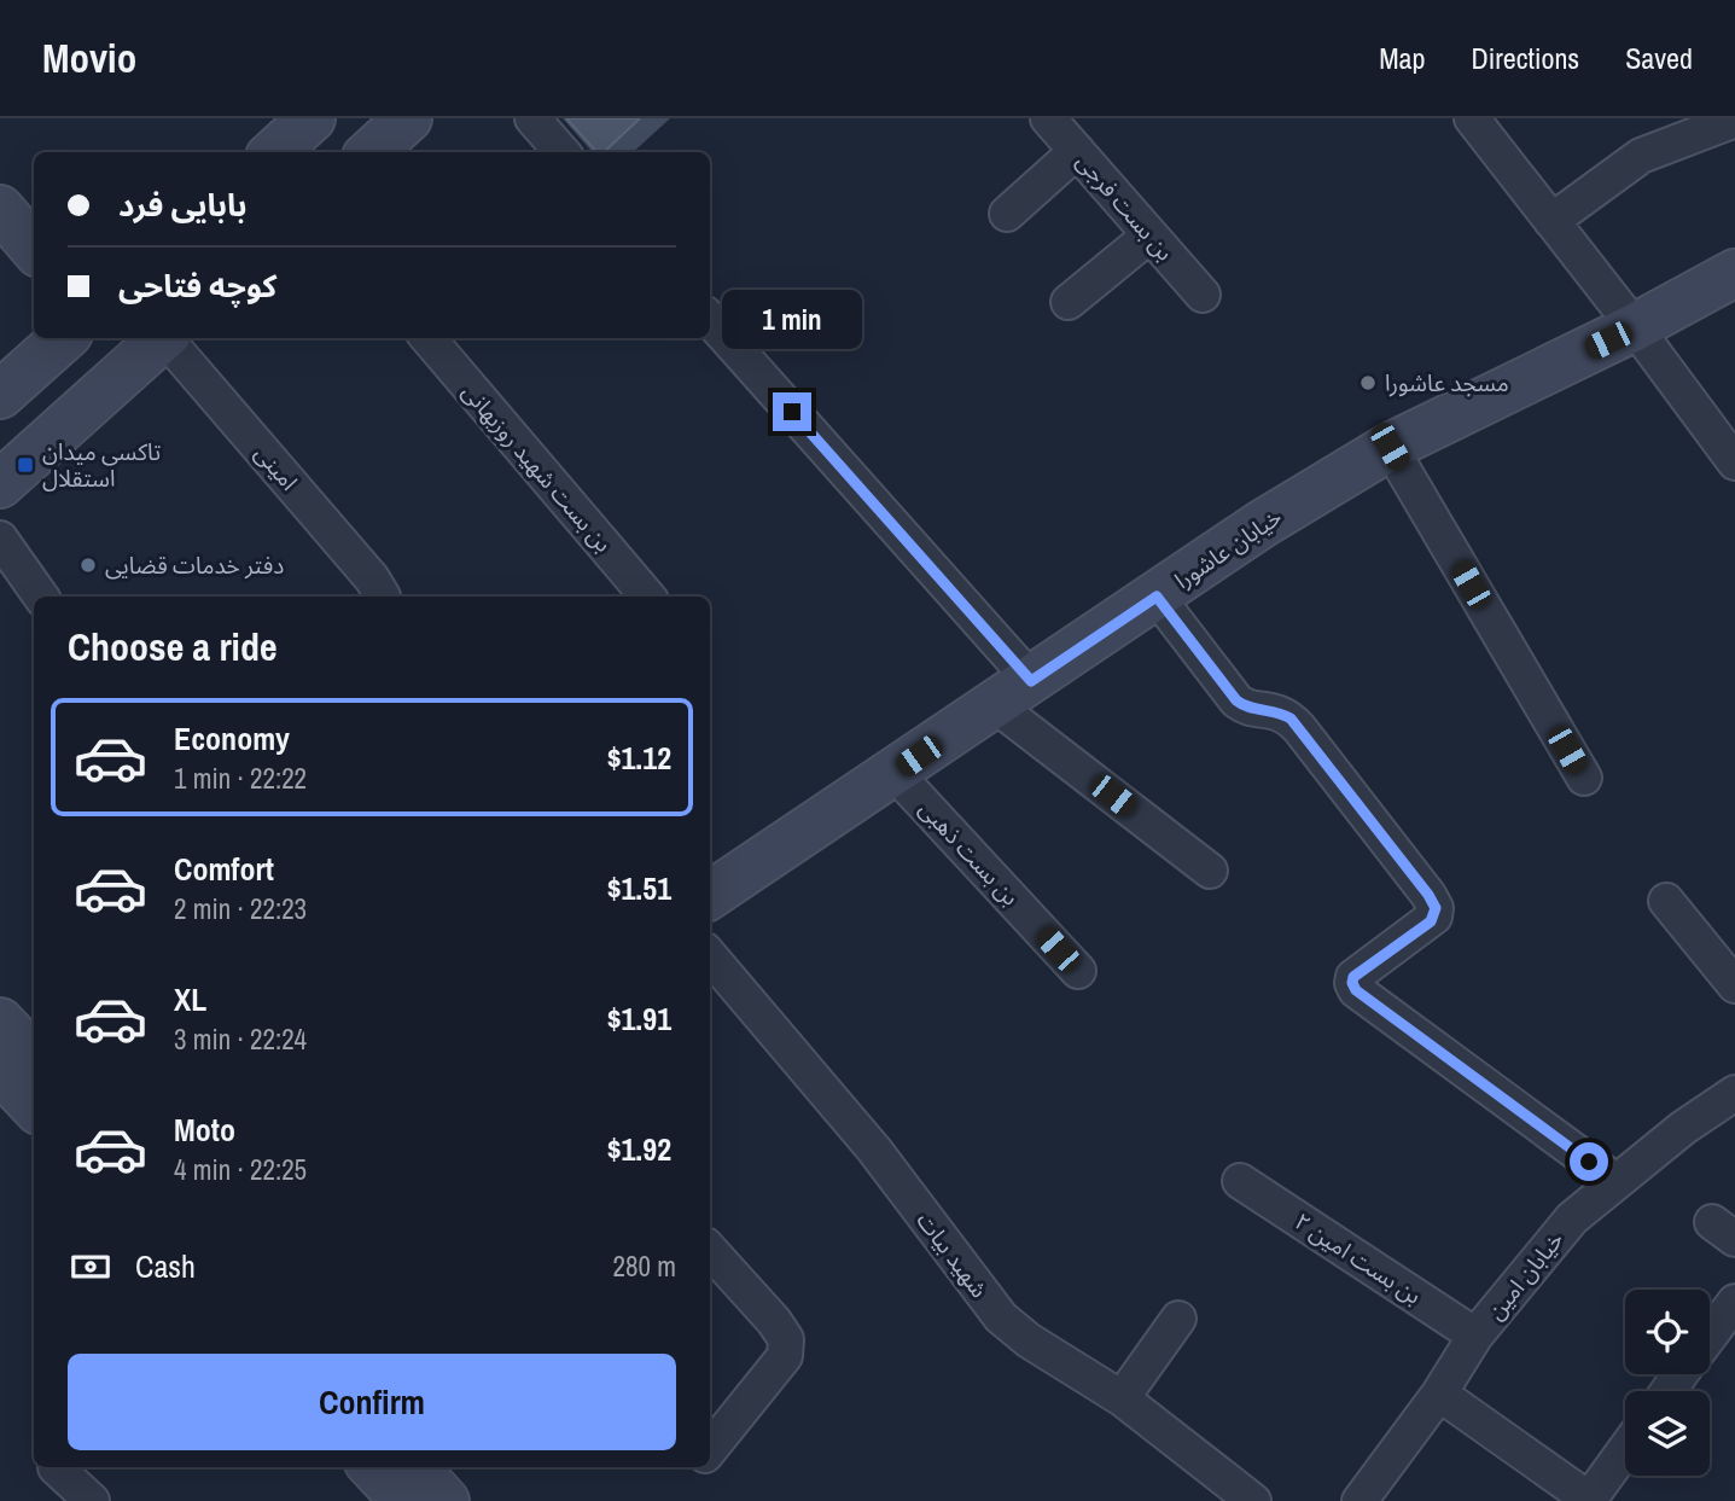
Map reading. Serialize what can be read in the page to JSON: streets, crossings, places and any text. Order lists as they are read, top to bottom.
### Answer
{
  "streets": {
    "main road": ["خیابان عاشورا"],
    "street": [
      "بن بست فرجی",
      "امینی",
      "بن بست شهید روزبهانی",
      "بن بست ذهبی",
      "شهید بیات",
      "بن بست امین ۲",
      "خیابان امین"
    ]
  },
  "crossings": [
    ["خیابان عاشورا", "بن بست ذهبی"],
    ["بن بست امین ۲", "خیابان امین"]
  ],
  "places": {
    "other": ["مسجد عاشورا", "دفتر خدمات قضایی"],
    "transit": ["تاکسی میدان استقلال"]
  },
  "page": {
    "header": "Movio",
    "nav": ["Map", "Directions", "Saved"],
    "banner": ["بابایی فرد", "کوچه فتاحی"],
    "bubble": "1 min",
    "heading": "Choose a ride",
    "list": [
      {
        "name": "Economy",
        "note": "1 min · 22:22",
        "value": "$1.12"
      },
      {
        "name": "Comfort",
        "note": "2 min · 22:23",
        "value": "$1.51"
      },
      {
        "name": "XL",
        "note": "3 min · 22:24",
        "value": "$1.91"
      },
      {
        "name": "Moto",
        "note": "4 min · 22:25",
        "value": "$1.92"
      }
    ],
    "pay": ["Cash", "280 m"],
    "buttons": "Confirm"
  }
}
